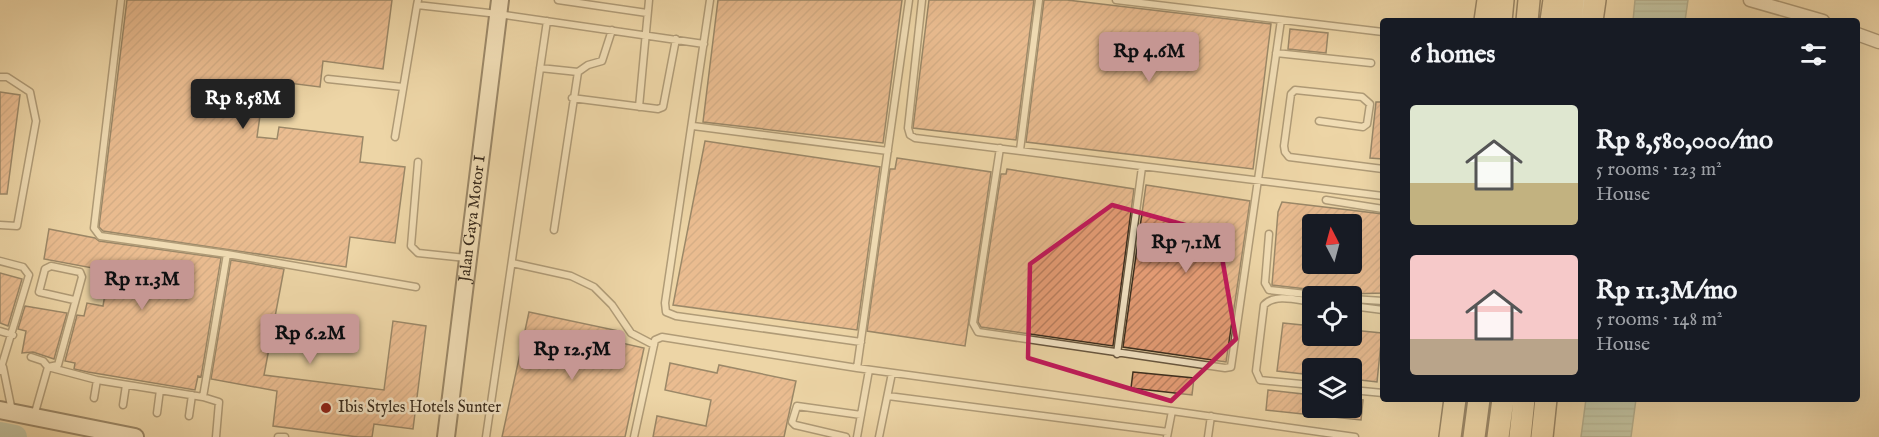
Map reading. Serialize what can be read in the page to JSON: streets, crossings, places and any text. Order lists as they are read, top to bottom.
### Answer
{
  "streets": {
    "street": ["Jalan Gaya Motor I"]
  },
  "places": ["Ibis Styles Hotels Sunter"],
  "north": "top",
  "page": {
    "heading": "6 homes",
    "price": [
      "Rp 4.6M",
      "Rp 8.58M",
      "Rp 7.1M",
      "Rp 11.3M",
      "Rp 6.2M",
      "Rp 12.5M"
    ],
    "list": [
      {
        "name": "Rp 8,580,000/mo",
        "note": "5 rooms · 123 m² · House"
      },
      {
        "name": "Rp 11.3M/mo",
        "note": "5 rooms · 148 m² · House"
      }
    ]
  }
}
